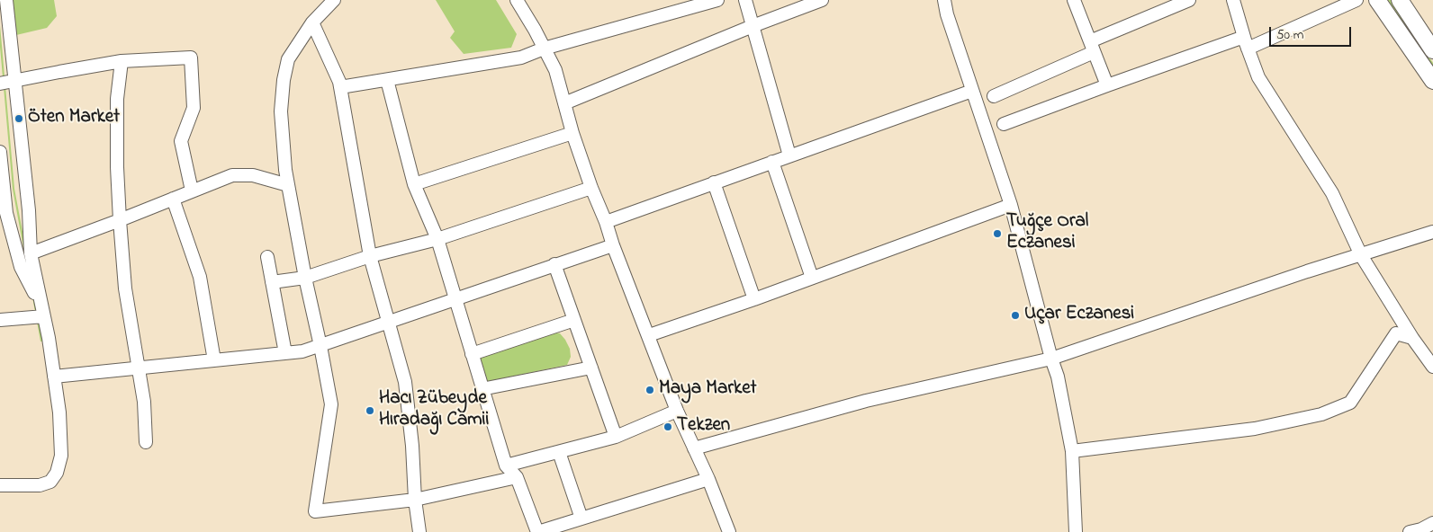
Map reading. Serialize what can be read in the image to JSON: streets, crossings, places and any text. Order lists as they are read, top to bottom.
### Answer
{
  "places": [
    "Öten Market",
    "Tuğçe Oral Eczanesi",
    "Uçar Eczanesi",
    "Maya Market",
    "Hacı Zübeyde Hıradağı Camii",
    "Tekzen"
  ],
  "scale_bar": "50 m"
}
